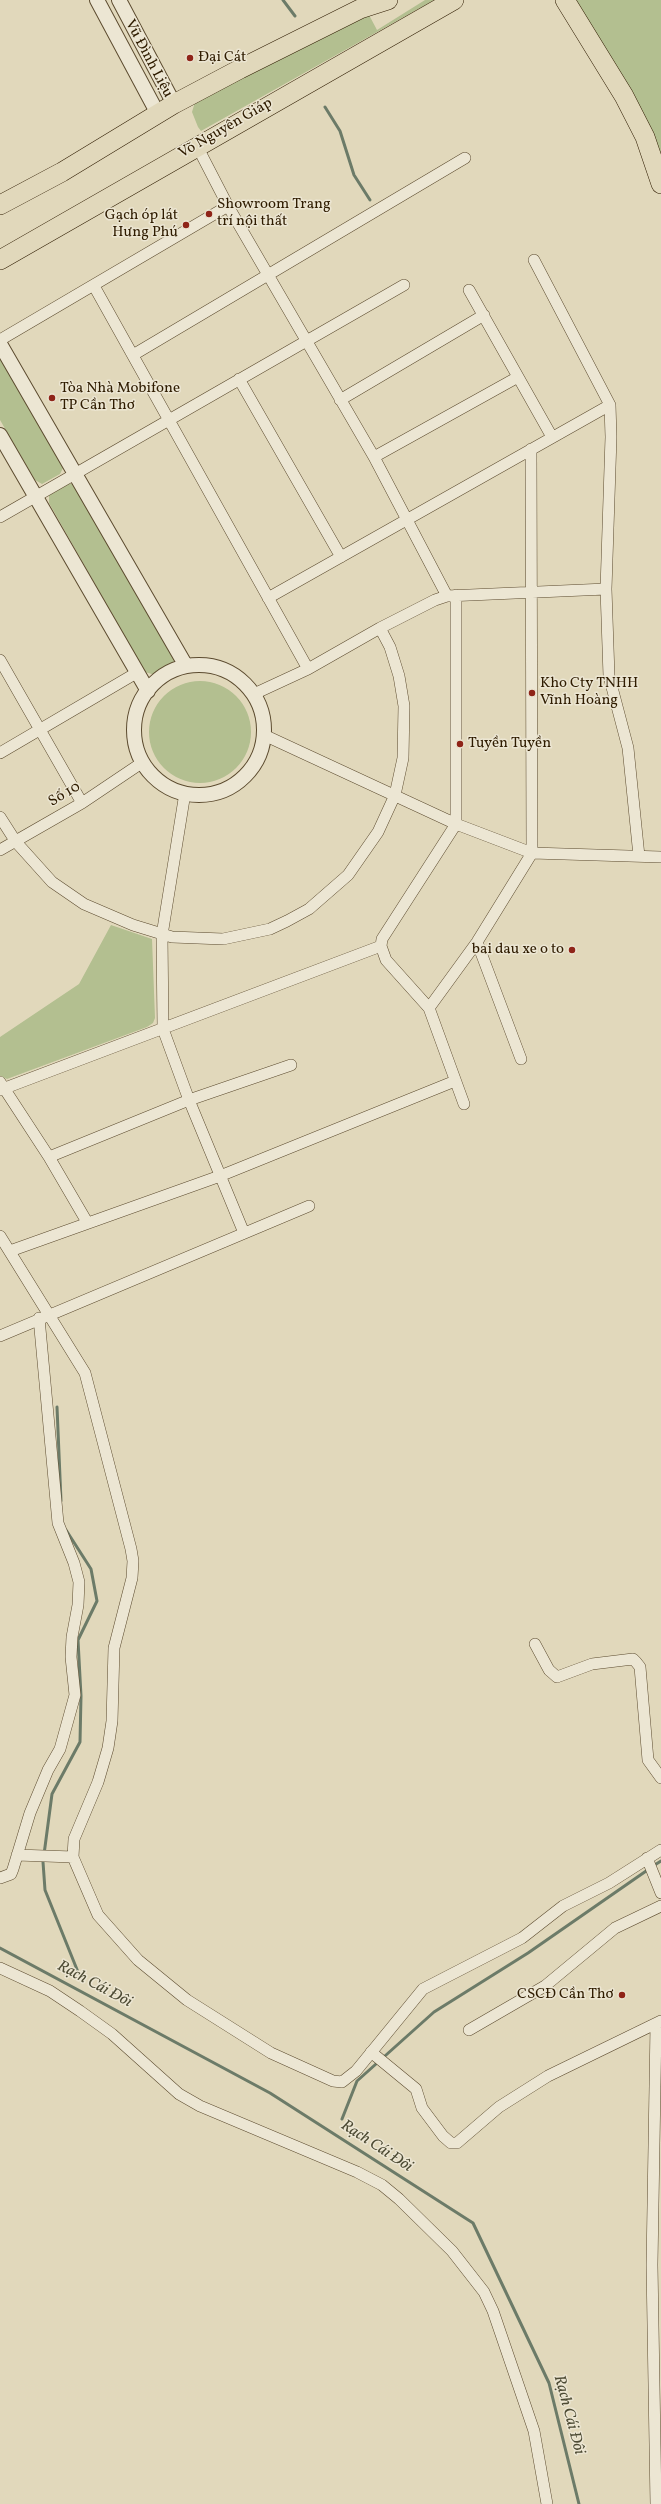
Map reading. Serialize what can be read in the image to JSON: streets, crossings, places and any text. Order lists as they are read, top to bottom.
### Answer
{
  "streets": {
    "highway": ["Võ Nguyên Giáp"],
    "street": ["Vũ Đình Liệu", "Số 10"]
  },
  "water": ["Rạch Cái Đôi"],
  "places": [
    "Đại Cát",
    "Showroom Trang trí nội thất",
    "Gạch óp lát Hưng Phú",
    "Tòa Nhà Mobifone TP Cần Thơ",
    "Kho Cty TNHH Vĩnh Hoàng",
    "Tuyền Tuyền",
    "bai dau xe o to",
    "CSCĐ Cần Thơ"
  ]
}
